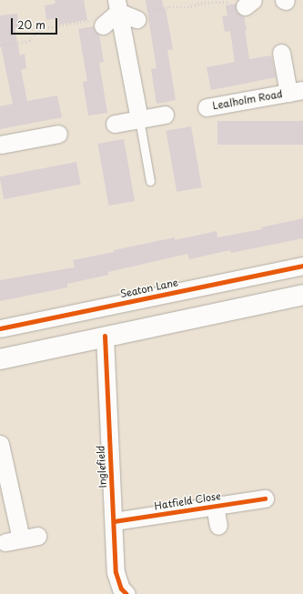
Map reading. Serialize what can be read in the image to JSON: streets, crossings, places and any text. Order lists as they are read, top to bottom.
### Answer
{
  "streets": {
    "street": [
      "Lealholm Road",
      "Seaton Lane",
      "Inglefield",
      "Hatfield Close"
    ]
  },
  "crossings": [
    ["Inglefield", "Hatfield Close"]
  ],
  "scale_bar": "20 m"
}
